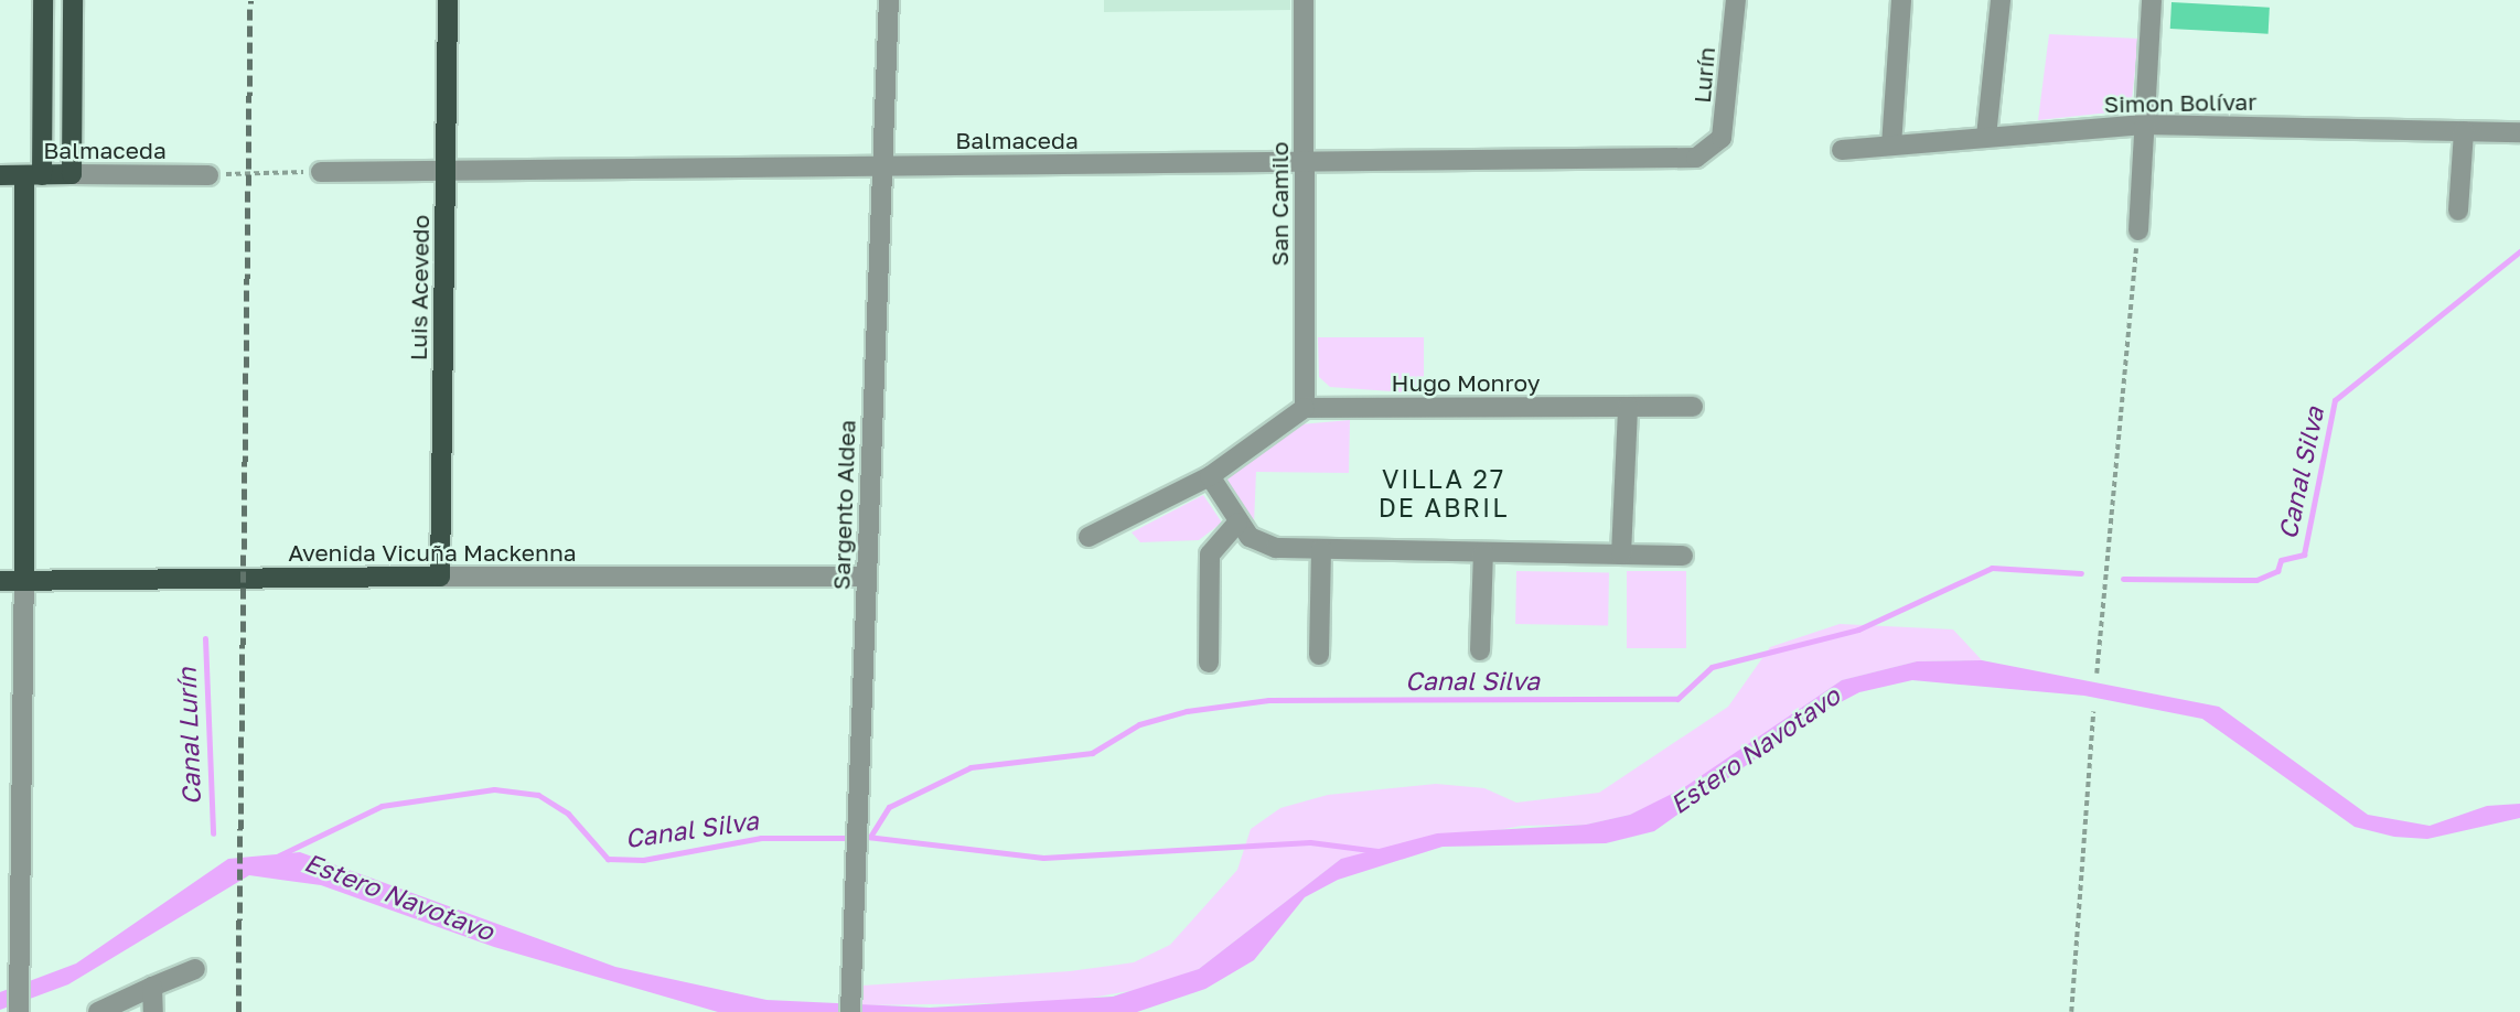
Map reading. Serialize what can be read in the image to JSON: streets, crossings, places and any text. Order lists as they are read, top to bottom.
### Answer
{
  "streets": {
    "main road": ["Balmaceda", "Luis Acevedo", "Avenida Vicuña Mackenna"],
    "street": [
      "Lurín",
      "Simon Bolívar",
      "San Camilo",
      "Hugo Monroy",
      "Sargento Aldea"
    ]
  },
  "crossings": [
    ["Lurín", "Balmaceda"],
    ["Balmaceda", "San Camilo"],
    ["Balmaceda", "Luis Acevedo"],
    ["Balmaceda", "Sargento Aldea"],
    ["San Camilo", "Hugo Monroy"],
    ["Luis Acevedo", "Avenida Vicuña Mackenna"],
    ["Sargento Aldea", "Avenida Vicuña Mackenna"]
  ],
  "districts": ["VILLA 27 DE ABRIL"],
  "water": ["Canal Silva", "Canal Lurín", "Estero Navotavo"]
}
